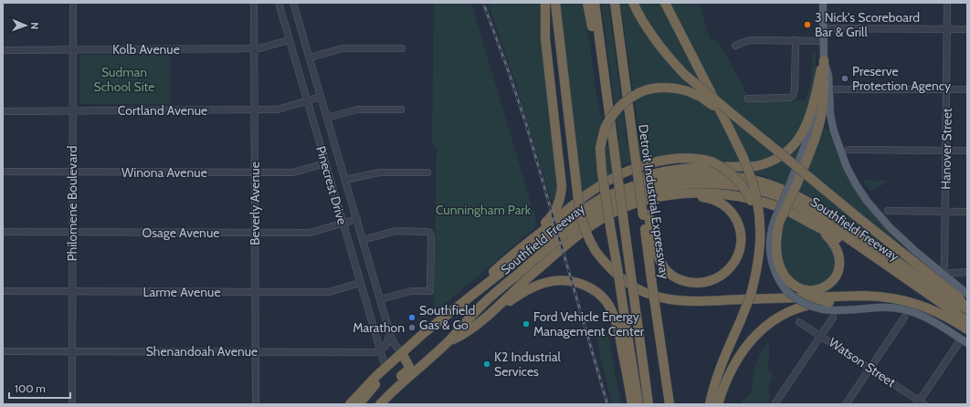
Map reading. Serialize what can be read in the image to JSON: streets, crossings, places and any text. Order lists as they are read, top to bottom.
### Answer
{
  "streets": {
    "highway": ["Detroit Industrial Expressway", "Southfield Freeway"],
    "street": [
      "Kolb Avenue",
      "Cortland Avenue",
      "Hanover Street",
      "Winona Avenue",
      "Pinecrest Drive",
      "Philomene Boulevard",
      "Beverly Avenue",
      "Osage Avenue",
      "Larme Avenue",
      "Shenandoah Avenue",
      "Watson Street"
    ]
  },
  "crossings": [
    ["Kolb Avenue", "Pinecrest Drive"],
    ["Kolb Avenue", "Philomene Boulevard"],
    ["Kolb Avenue", "Beverly Avenue"],
    ["Cortland Avenue", "Pinecrest Drive"],
    ["Cortland Avenue", "Philomene Boulevard"],
    ["Cortland Avenue", "Beverly Avenue"],
    ["Winona Avenue", "Pinecrest Drive"],
    ["Winona Avenue", "Philomene Boulevard"],
    ["Winona Avenue", "Beverly Avenue"],
    ["Pinecrest Drive", "Osage Avenue"],
    ["Pinecrest Drive", "Larme Avenue"],
    ["Pinecrest Drive", "Shenandoah Avenue"],
    ["Detroit Industrial Expressway", "Southfield Freeway"],
    ["Philomene Boulevard", "Osage Avenue"],
    ["Philomene Boulevard", "Larme Avenue"],
    ["Philomene Boulevard", "Shenandoah Avenue"],
    ["Beverly Avenue", "Osage Avenue"],
    ["Beverly Avenue", "Larme Avenue"],
    ["Beverly Avenue", "Shenandoah Avenue"]
  ],
  "parks": ["Sudman School Site", "Cunningham Park"],
  "places": [
    "3 Nick's Scoreboard Bar & Grill",
    "Preserve Protection Agency",
    "Southfield Gas & Go",
    "Ford Vehicle Energy Management Center",
    "Marathon",
    "K2 Industrial Services"
  ],
  "scale_bar": "100 m",
  "north": "right"
}
